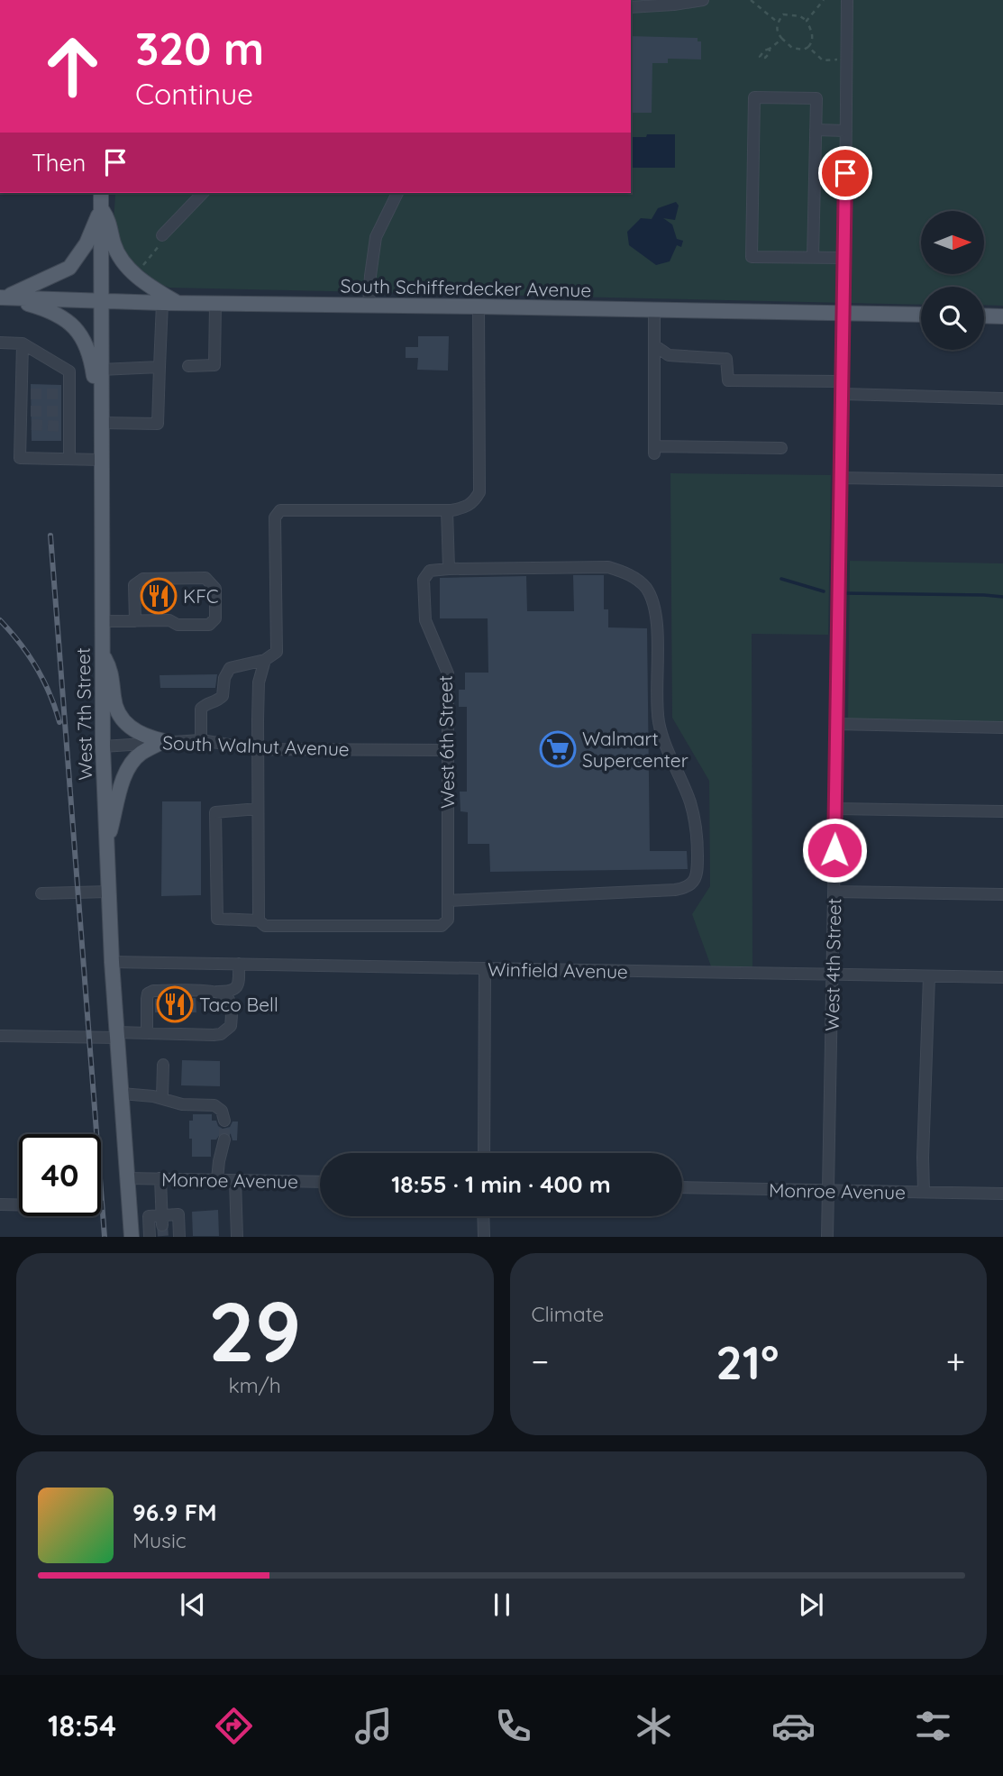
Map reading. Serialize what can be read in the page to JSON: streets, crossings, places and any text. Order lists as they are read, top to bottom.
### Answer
{
  "streets": {
    "main road": ["South Schifferdecker Avenue", "West 7th Street"],
    "street": [
      "West 6th Street",
      "South Walnut Avenue",
      "West 4th Street",
      "Winfield Avenue",
      "Monroe Avenue"
    ]
  },
  "crossings": [
    ["South Schifferdecker Avenue", "West 7th Street"],
    ["South Schifferdecker Avenue", "West 4th Street"],
    ["West 7th Street", "South Walnut Avenue"],
    ["West 7th Street", "Winfield Avenue"],
    ["West 7th Street", "Monroe Avenue"],
    ["West 6th Street", "South Walnut Avenue"],
    ["West 4th Street", "Winfield Avenue"],
    ["West 4th Street", "Monroe Avenue"]
  ],
  "places": {
    "restaurant": ["KFC", "Taco Bell"],
    "supermarket": ["Walmart Supercenter"]
  },
  "north": "right",
  "page": {
    "turn": ["320 m", "Continue"],
    "then": "Then",
    "limit": "40",
    "trip": "18:55 · 1 min · 400 m",
    "tile": [
      ["29", "km/h"],
      "Climate"
    ],
    "heat": ["−", "21°", "+"],
    "song": ["96.9 FM", "Music"],
    "tabs": "18:54"
  }
}
